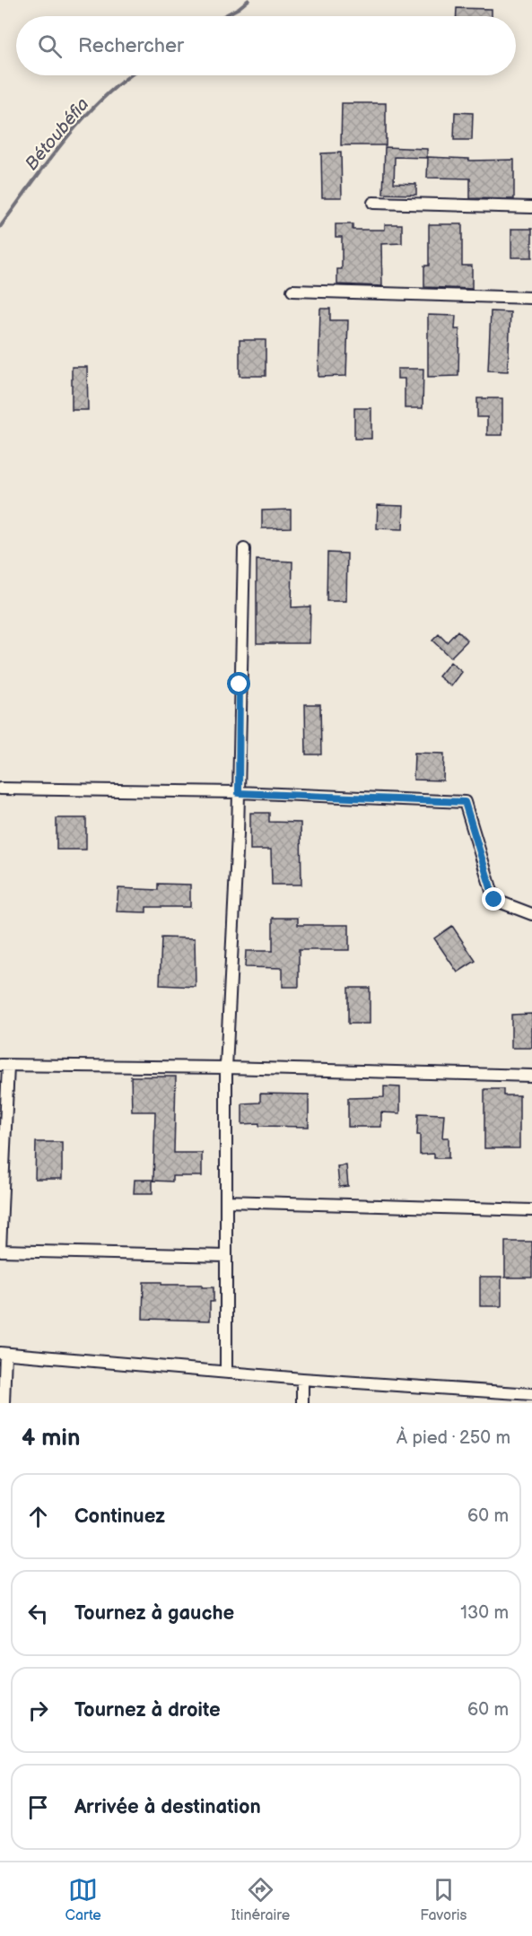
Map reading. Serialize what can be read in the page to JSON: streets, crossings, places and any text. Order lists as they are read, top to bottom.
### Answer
{
  "water": ["Bétoubéfia"],
  "page": {
    "search": "Rechercher",
    "heading": ["4 min", "À pied · 250 m"],
    "list": [
      ["Continuez", "60 m"],
      ["Tournez à gauche", "130 m"],
      ["Tournez à droite", "60 m"],
      "Arrivée à destination"
    ],
    "nav": ["Carte", "Itinéraire", "Favoris"]
  }
}
